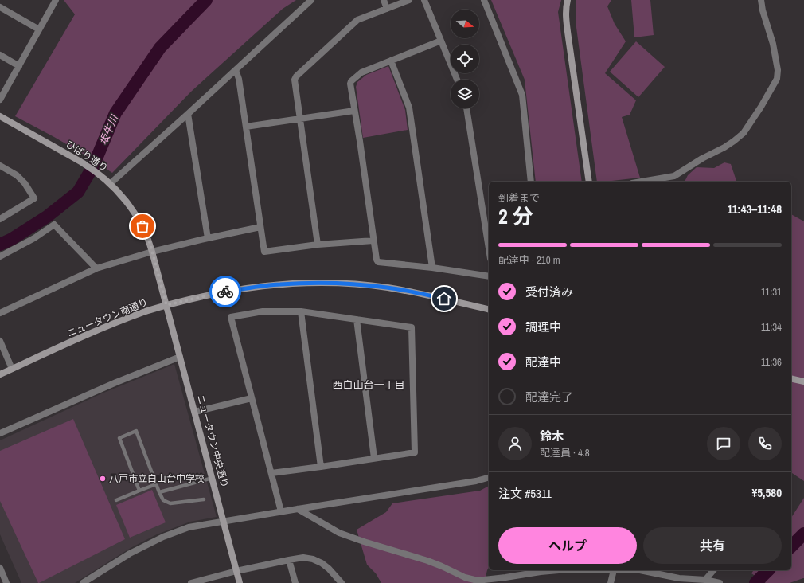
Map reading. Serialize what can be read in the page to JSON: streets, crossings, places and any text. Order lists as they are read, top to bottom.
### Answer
{
  "streets": {
    "street": ["ひばり通り", "ニュータウン南通り", "ニュータウン中央通り"]
  },
  "crossings": [
    ["ひばり通り", "ニュータウン南通り"],
    ["ひばり通り", "ニュータウン中央通り"],
    ["ニュータウン南通り", "ニュータウン中央通り"]
  ],
  "districts": ["西白山台一丁目"],
  "water": ["坂牛川"],
  "places": ["八戸市立白山台中学校"],
  "north": "right",
  "page": {
    "heading": ["2 分", "到着まで", "11:43–11:48"],
    "panel": [
      "鈴木",
      "配達員 · 4.8",
      "注文 #5311",
      "¥5,580"
    ],
    "bar": "配達中 · 210 m",
    "list": [
      ["受付済み", "11:31"],
      ["調理中", "11:34"],
      ["配達中", "11:36"],
      "配達完了"
    ],
    "buttons": ["ヘルプ", "共有"]
  }
}
